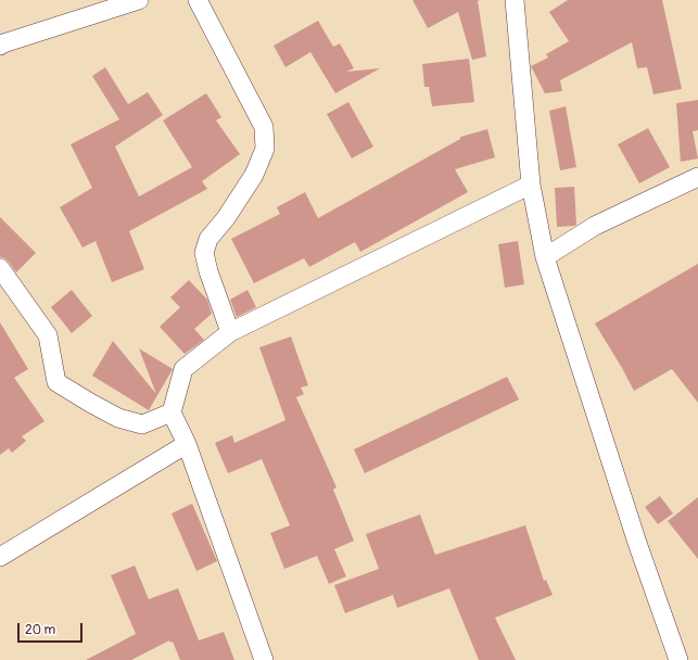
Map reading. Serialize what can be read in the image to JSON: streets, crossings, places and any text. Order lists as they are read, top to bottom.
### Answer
{
  "scale_bar": "20 m"
}
